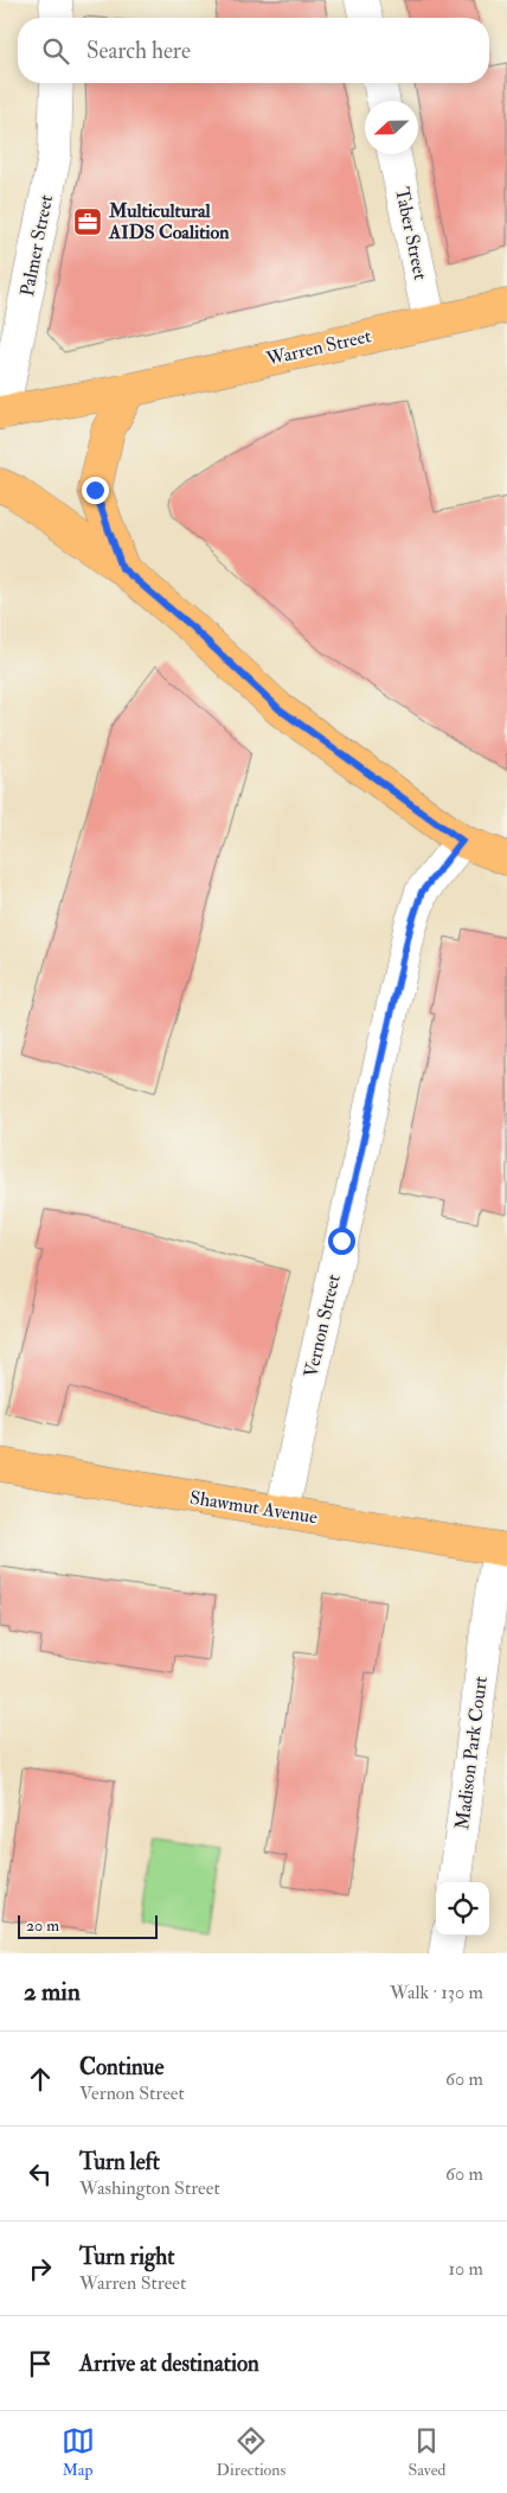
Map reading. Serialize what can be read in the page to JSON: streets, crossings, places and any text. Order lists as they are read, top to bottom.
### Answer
{
  "streets": {
    "main road": ["Warren Street", "Shawmut Avenue"],
    "street": [
      "Taber Street",
      "Palmer Street",
      "Vernon Street",
      "Madison Park Court"
    ]
  },
  "crossings": [
    ["Taber Street", "Warren Street"],
    ["Palmer Street", "Warren Street"],
    ["Vernon Street", "Shawmut Avenue"],
    ["Shawmut Avenue", "Madison Park Court"]
  ],
  "places": {
    "office": ["Multicultural AIDS Coalition"]
  },
  "scale_bar": "20 m",
  "north": "left",
  "page": {
    "search": "Search here",
    "scale": "20 m",
    "heading": ["2 min", "Walk · 130 m"],
    "list": [
      ["Continue", "Vernon Street", "60 m"],
      ["Turn left", "Washington Street", "60 m"],
      ["Turn right", "Warren Street", "10 m"],
      "Arrive at destination"
    ],
    "nav": ["Map", "Directions", "Saved"]
  }
}
